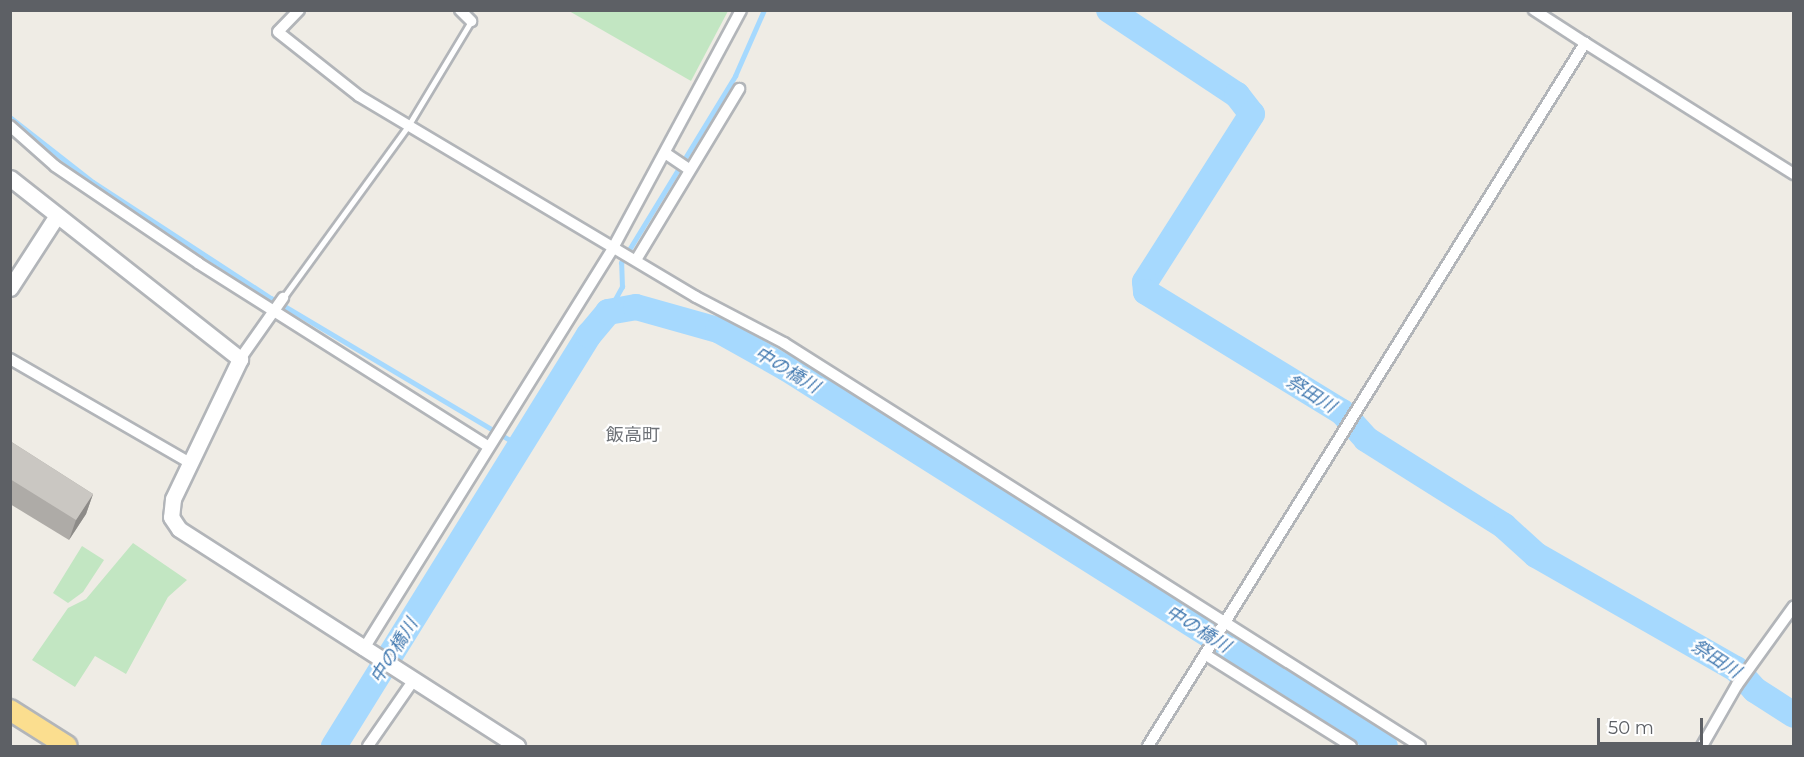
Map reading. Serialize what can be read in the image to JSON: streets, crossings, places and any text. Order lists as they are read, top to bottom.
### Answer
{
  "districts": ["飯高町"],
  "water": ["中の橋川", "祭田川"],
  "scale_bar": "50 m"
}
